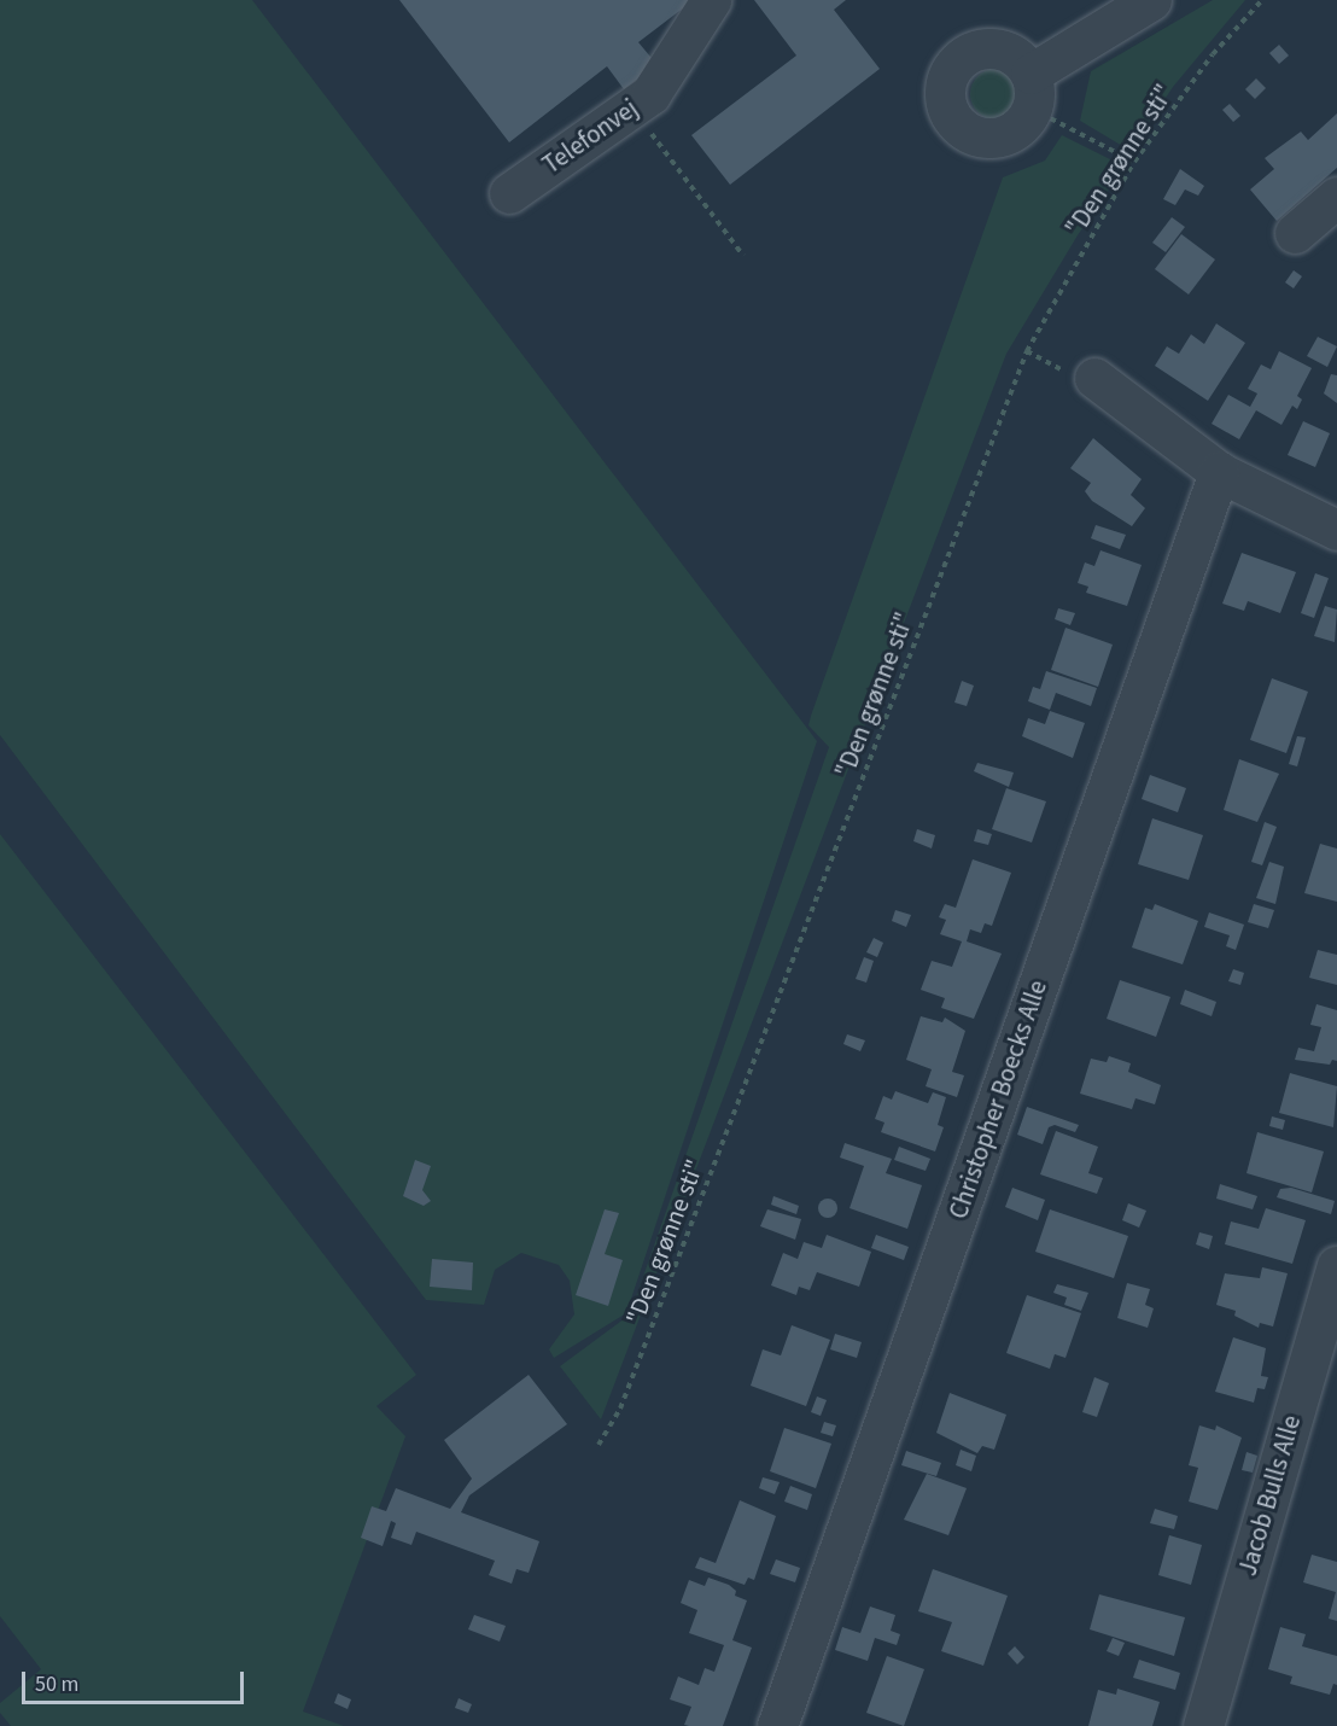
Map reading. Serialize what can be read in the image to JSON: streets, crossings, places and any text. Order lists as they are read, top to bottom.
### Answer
{
  "streets": {
    "street": ["Telefonvej", "Christopher Boecks Alle", "Jacob Bulls Alle"],
    "path": ["\"Den grønne sti\""]
  },
  "scale_bar": "50 m"
}
